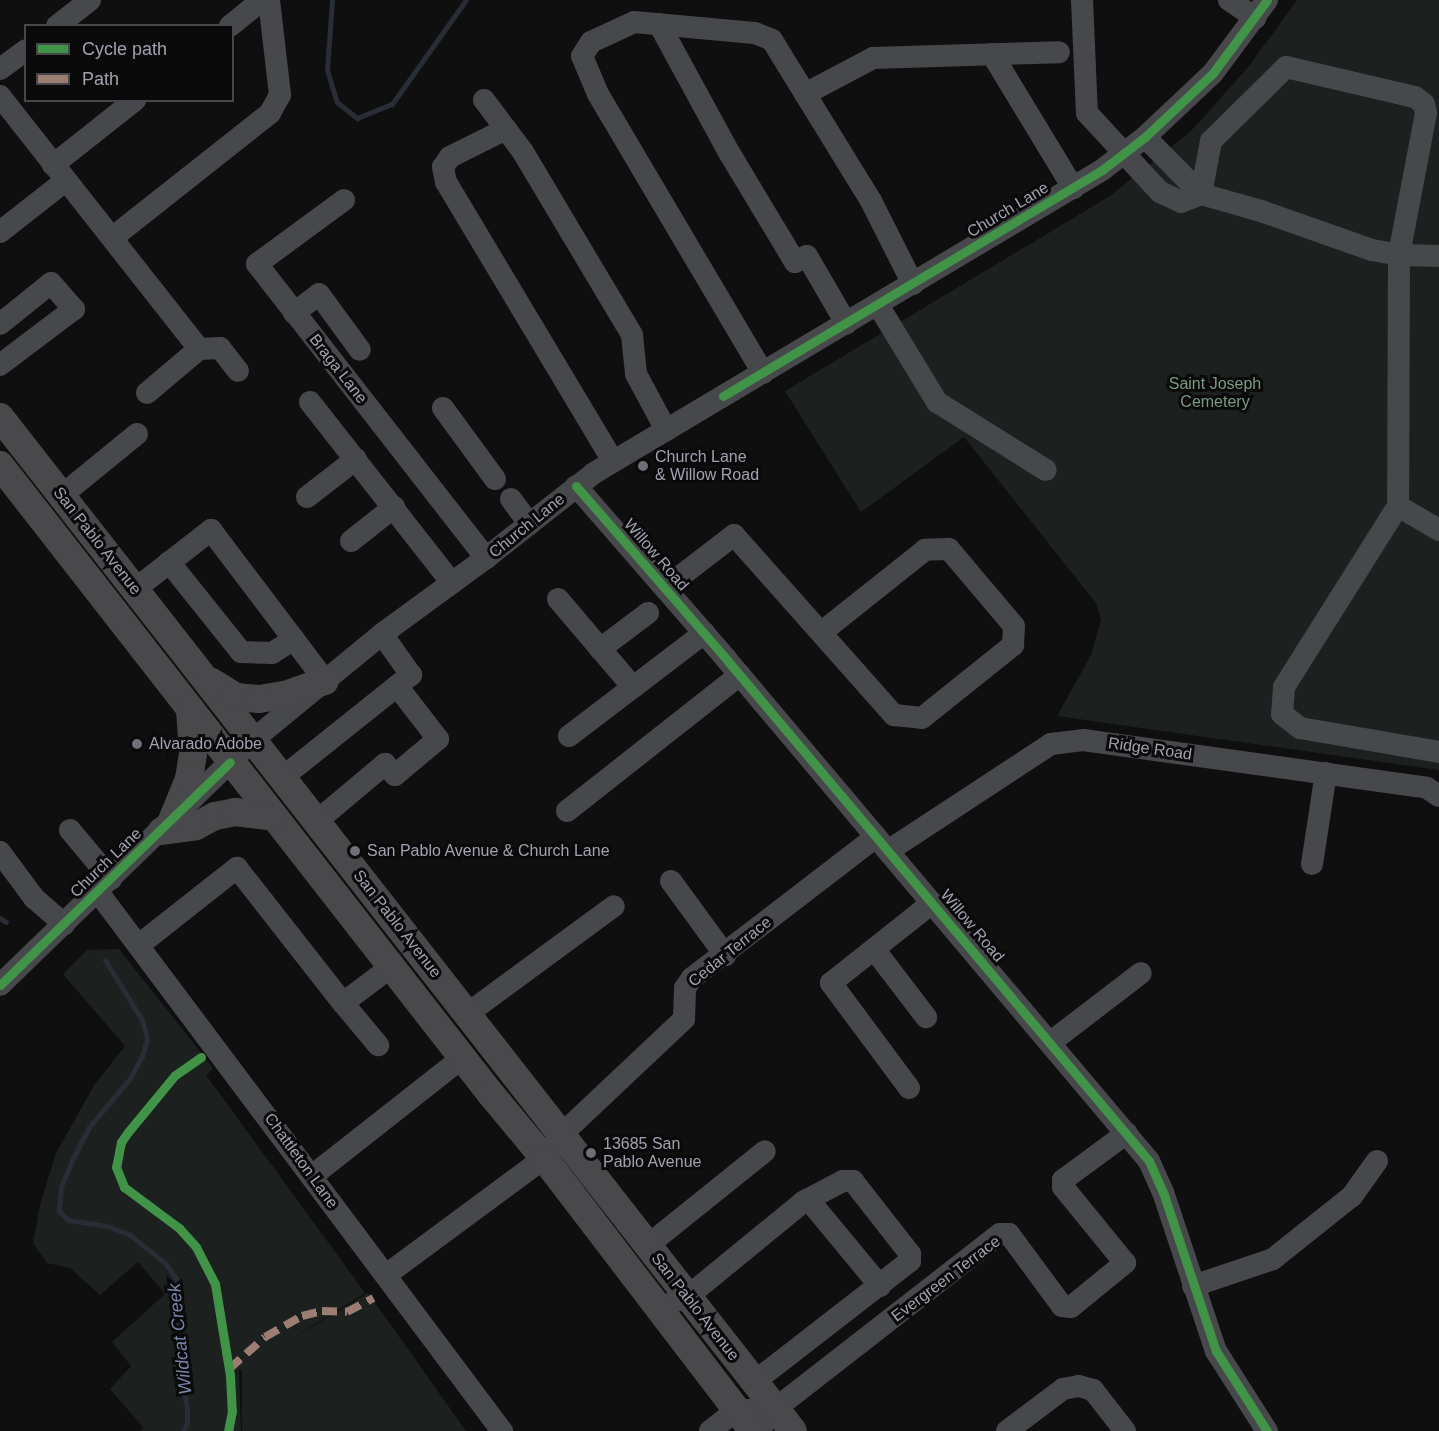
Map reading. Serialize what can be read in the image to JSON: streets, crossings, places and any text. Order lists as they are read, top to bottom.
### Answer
{
  "streets": {
    "main road": ["San Pablo Avenue"],
    "street": [
      "Church Lane",
      "Braga Lane",
      "Willow Road",
      "Ridge Road",
      "Cedar Terrace",
      "Chattleton Lane",
      "Evergreen Terrace"
    ]
  },
  "crossings": [
    ["Church Lane", "Braga Lane"],
    ["Church Lane", "San Pablo Avenue"],
    ["Church Lane", "Willow Road"],
    ["Church Lane", "Chattleton Lane"],
    ["San Pablo Avenue", "Cedar Terrace"],
    ["San Pablo Avenue", "Evergreen Terrace"],
    ["Willow Road", "Ridge Road"],
    ["Willow Road", "Cedar Terrace"],
    ["Willow Road", "Evergreen Terrace"],
    ["Ridge Road", "Cedar Terrace"],
    ["Cedar Terrace", "Chattleton Lane"]
  ],
  "water": ["Wildcat Creek"],
  "parks": ["Saint Joseph Cemetery"],
  "places": [
    "Church Lane & Willow Road",
    "Alvarado Adobe",
    "San Pablo Avenue & Church Lane",
    "13685 San Pablo Avenue"
  ],
  "legend": ["Cycle path", "Path"]
}
